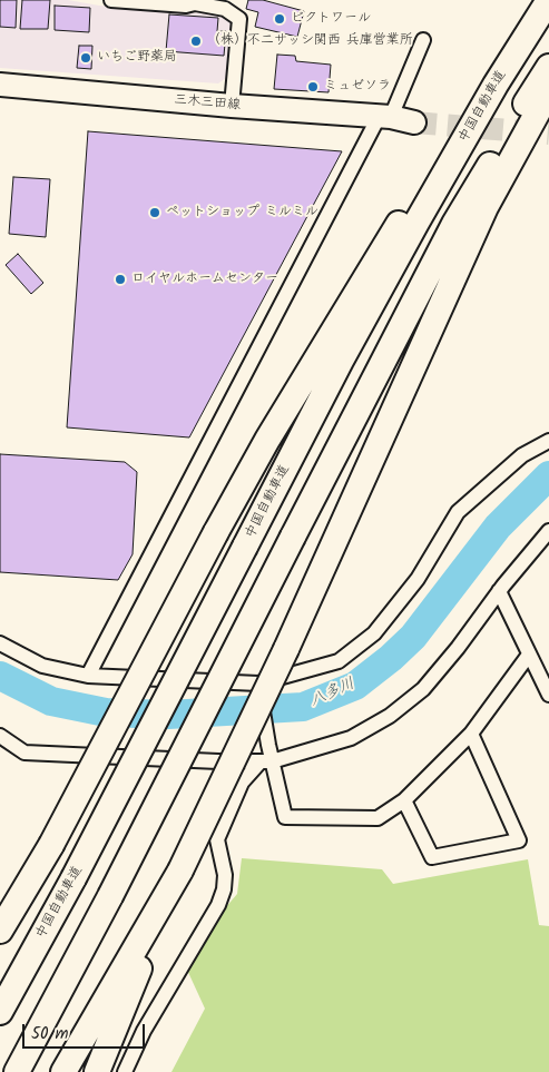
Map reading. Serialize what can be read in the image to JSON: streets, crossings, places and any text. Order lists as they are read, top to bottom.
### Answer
{
  "streets": {
    "highway": ["中国自動車道"],
    "main road": ["三木三田線"]
  },
  "water": ["八多川"],
  "places": [
    "ビクトワール",
    "（株）不二サッシ関西 兵庫営業所",
    "いちご野薬局",
    "ミュゼソラ",
    "ペットショップ ミルミル",
    "ロイヤルホームセンター"
  ],
  "scale_bar": "50 m"
}
